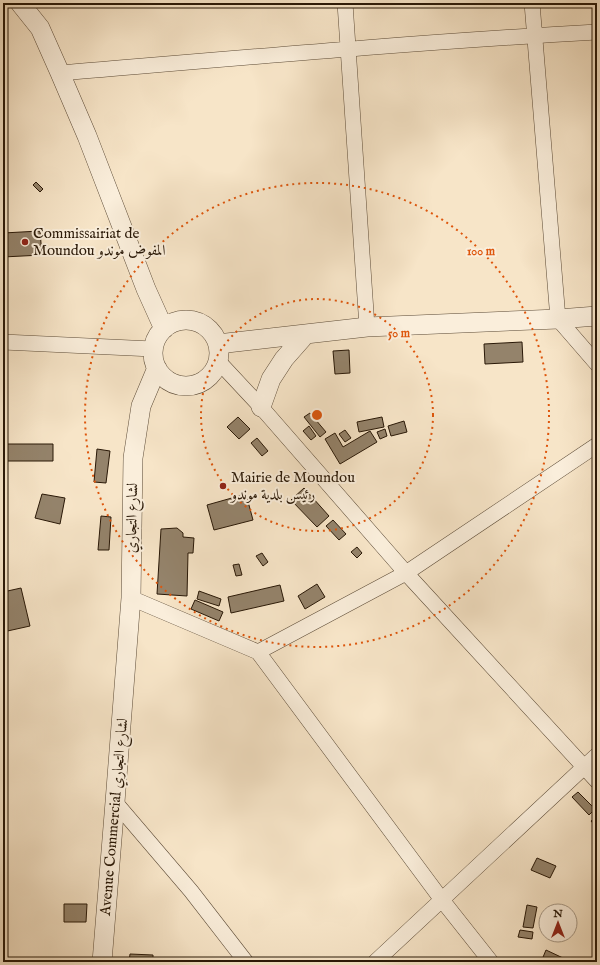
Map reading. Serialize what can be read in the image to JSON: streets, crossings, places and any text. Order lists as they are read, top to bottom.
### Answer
{
  "streets": {
    "street": ["لشارع التجاري", "Avenue Commercial لشارع التجاري"]
  },
  "crossings": [
    ["لشارع التجاري", "Avenue Commercial لشارع التجاري"]
  ],
  "places": ["Commissairiat de Moundou المفوض موندو", "Mairie de Moundou رئيس بلدية موندو"],
  "north": "top",
  "rings": ["100 m", "50 m"]
}
